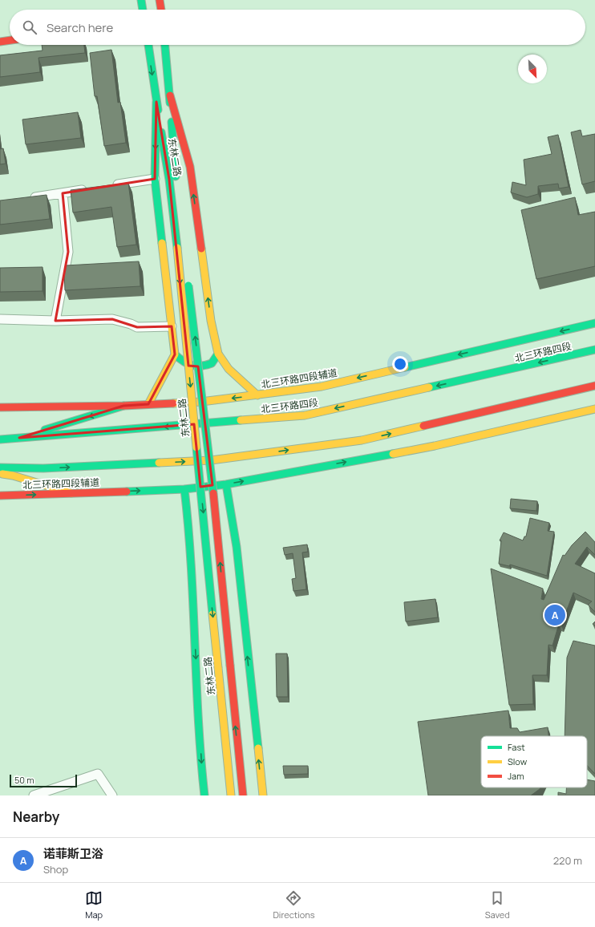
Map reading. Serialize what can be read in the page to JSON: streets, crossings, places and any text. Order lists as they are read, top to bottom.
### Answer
{
  "streets": {
    "main road": ["东林二路", "北三环路四段", "北三环路四段辅道"]
  },
  "legend": ["Fast", "Slow", "Jam"],
  "scale_bar": "50 m",
  "north": "bottom right",
  "page": {
    "search": "Search here",
    "pins": "A",
    "scale": "50 m",
    "heading": "Nearby",
    "list": [
      {
        "mark": "A",
        "name": "诺菲斯卫浴",
        "note": "Shop",
        "value": "220 m"
      }
    ],
    "nav": ["Map", "Directions", "Saved"]
  }
}
